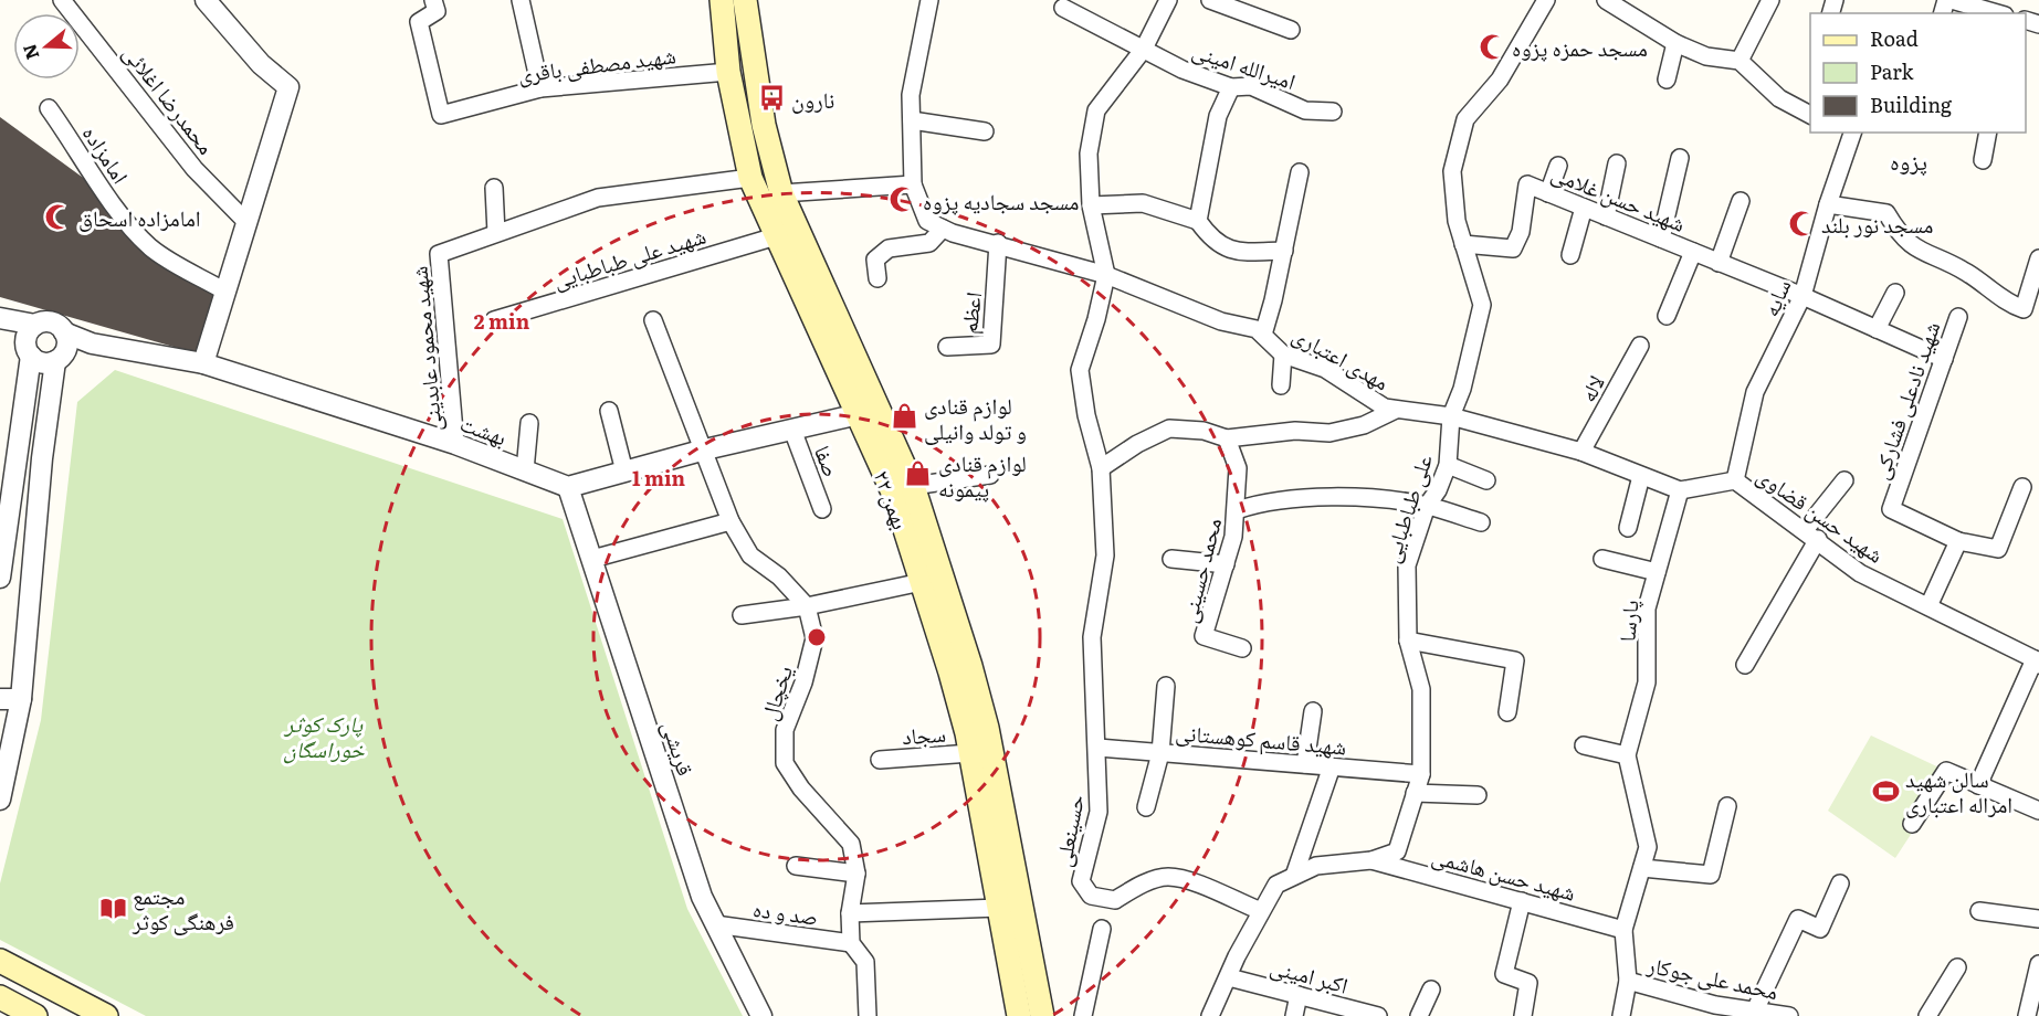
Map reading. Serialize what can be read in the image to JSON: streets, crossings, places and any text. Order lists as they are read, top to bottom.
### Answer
{
  "streets": {
    "main road": ["۲۲ بهمن"],
    "street": [
      "شهید مصطفی باقری",
      "امیرالله امینی",
      "محمدرضا اغلائی",
      "امامزاده",
      "شهید حسن غلامی",
      "شهید علی طباطبایی",
      "سایه",
      "اعظم",
      "شهید محمود عابدینی",
      "مهدی اعتباری",
      "لاله",
      "شهید نادعلی فشارکی",
      "بهشت",
      "صفا",
      "علی طباطبایی",
      "شهید حسن قضاوی",
      "محمد حسینی",
      "پارسا",
      "یخچال",
      "سجاد",
      "شهید قاسم کوهستانی",
      "قریشی",
      "حسینعلی",
      "شهید حسن هاشمی",
      "صد و ده",
      "اکبر امینی",
      "محمد علی جوکار"
    ]
  },
  "crossings": [
    ["شهید مصطفی باقری", "۲۲ بهمن"],
    ["شهید حسن غلامی", "سایه"],
    ["شهید حسن غلامی", "شهید نادعلی فشارکی"],
    ["شهید حسن غلامی", "علی طباطبایی"],
    ["شهید علی طباطبایی", "۲۲ بهمن"],
    ["سایه", "شهید حسن قضاوی"],
    ["اعظم", "مهدی اعتباری"],
    ["شهید محمود عابدینی", "بهشت"],
    ["شهید محمود عابدینی", "۲۲ بهمن"],
    ["مهدی اعتباری", "علی طباطبایی"],
    ["مهدی اعتباری", "حسینعلی"],
    ["بهشت", "قریشی"],
    ["۲۲ بهمن", "سجاد"],
    ["علی طباطبایی", "شهید قاسم کوهستانی"],
    ["علی طباطبایی", "حسینعلی"],
    ["علی طباطبایی", "شهید حسن هاشمی"],
    ["علی طباطبایی", "اکبر امینی"],
    ["شهید حسن قضاوی", "پارسا"],
    ["یخچال", "صد و ده"],
    ["شهید قاسم کوهستانی", "حسینعلی"],
    ["قریشی", "صد و ده"]
  ],
  "districts": ["پزوه"],
  "parks": ["پارک کوثر خوراسگان"],
  "places": {
    "mosque": [
      "مسجد حمزه پزوه",
      "مسجد سجادیه پزوه",
      "امامزاده اسحاق",
      "مسجد نور بلند"
    ],
    "bus stop": ["نارون"],
    "shop": ["لوازم قنادی و تولد وانیلی", "لوازم قنادی پیمونه"],
    "sports": ["سالن شهید امراله اعتباری"],
    "library": ["مجتمع فرهنگی کوثر"]
  },
  "legend": ["Road", "Park", "Building"],
  "north": "left",
  "rings": ["2 min", "1 min"]
}
